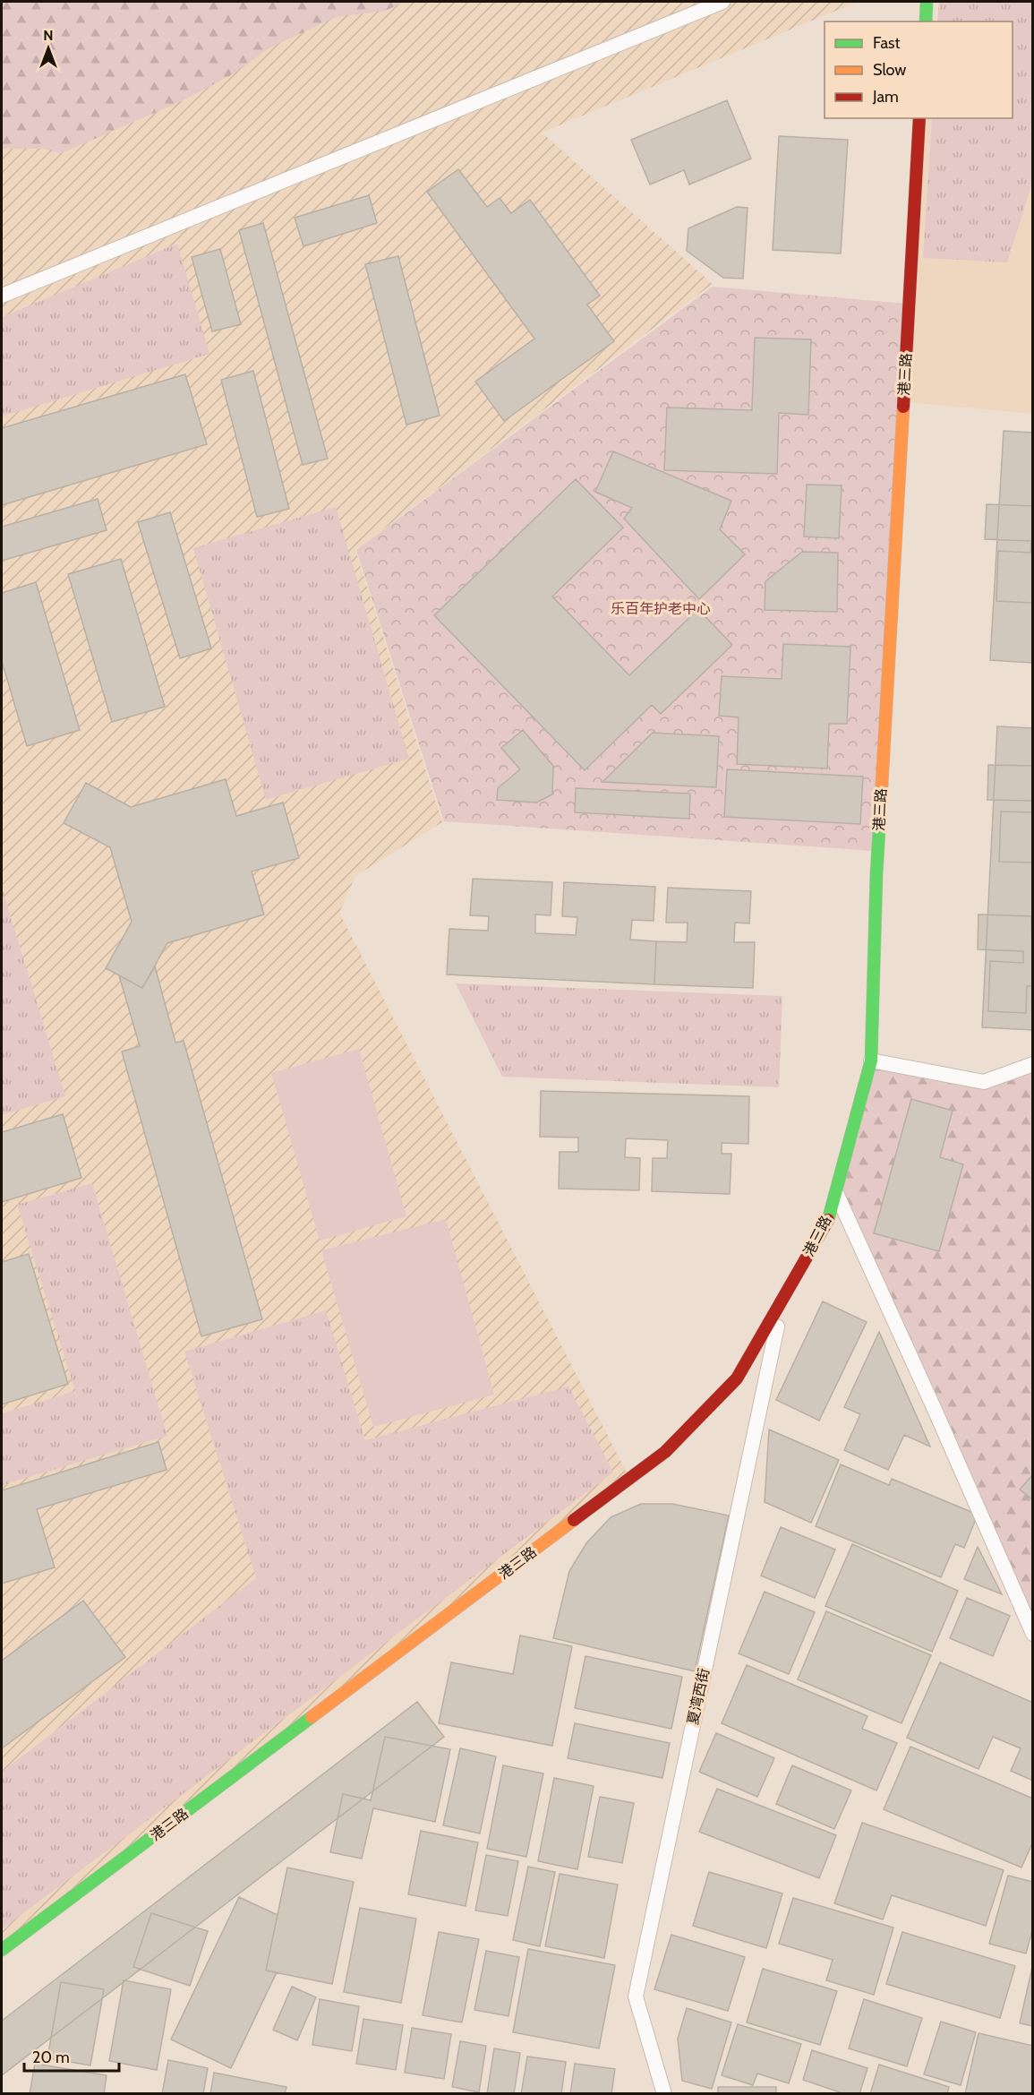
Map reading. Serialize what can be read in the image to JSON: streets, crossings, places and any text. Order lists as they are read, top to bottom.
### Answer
{
  "streets": {
    "main road": ["港三路"],
    "lane": ["夏湾西街"]
  },
  "crossings": [
    ["港三路", "夏湾西街"]
  ],
  "parks": ["乐百年护老中心"],
  "legend": ["Fast", "Slow", "Jam"],
  "scale_bar": "20 m",
  "north": "top"
}
